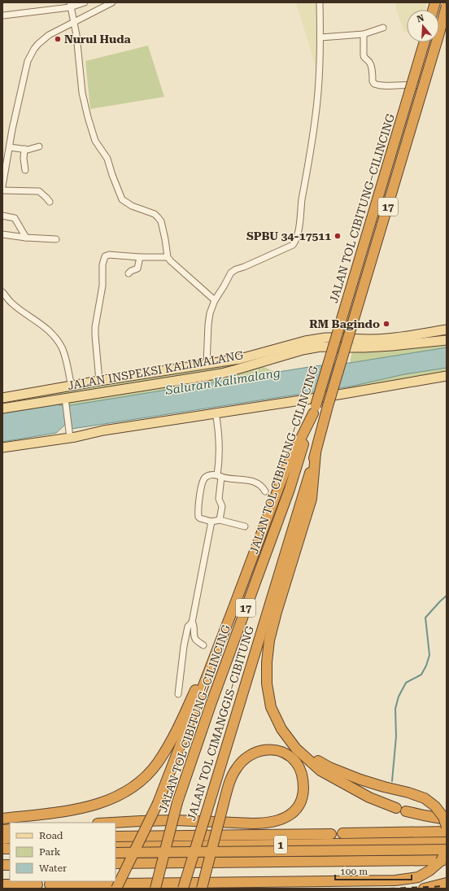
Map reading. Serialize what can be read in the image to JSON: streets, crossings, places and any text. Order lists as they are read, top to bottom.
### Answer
{
  "streets": {
    "highway": [
      "17",
      "JALAN TOL CIBITUNG–CILINCING",
      "JALAN TOL CIMANGGIS–CIBITUNG",
      "1"
    ],
    "main road": ["JALAN INSPEKSI KALIMALANG"]
  },
  "crossings": [
    ["JALAN TOL CIBITUNG–CILINCING", "JALAN TOL CIMANGGIS–CIBITUNG"]
  ],
  "water": ["Saluran Kalimalang"],
  "places": ["Nurul Huda", "SPBU 34-17511", "RM Bagindo"],
  "legend": ["Road", "Park", "Water"],
  "scale_bar": "100 m",
  "north": "top"
}
